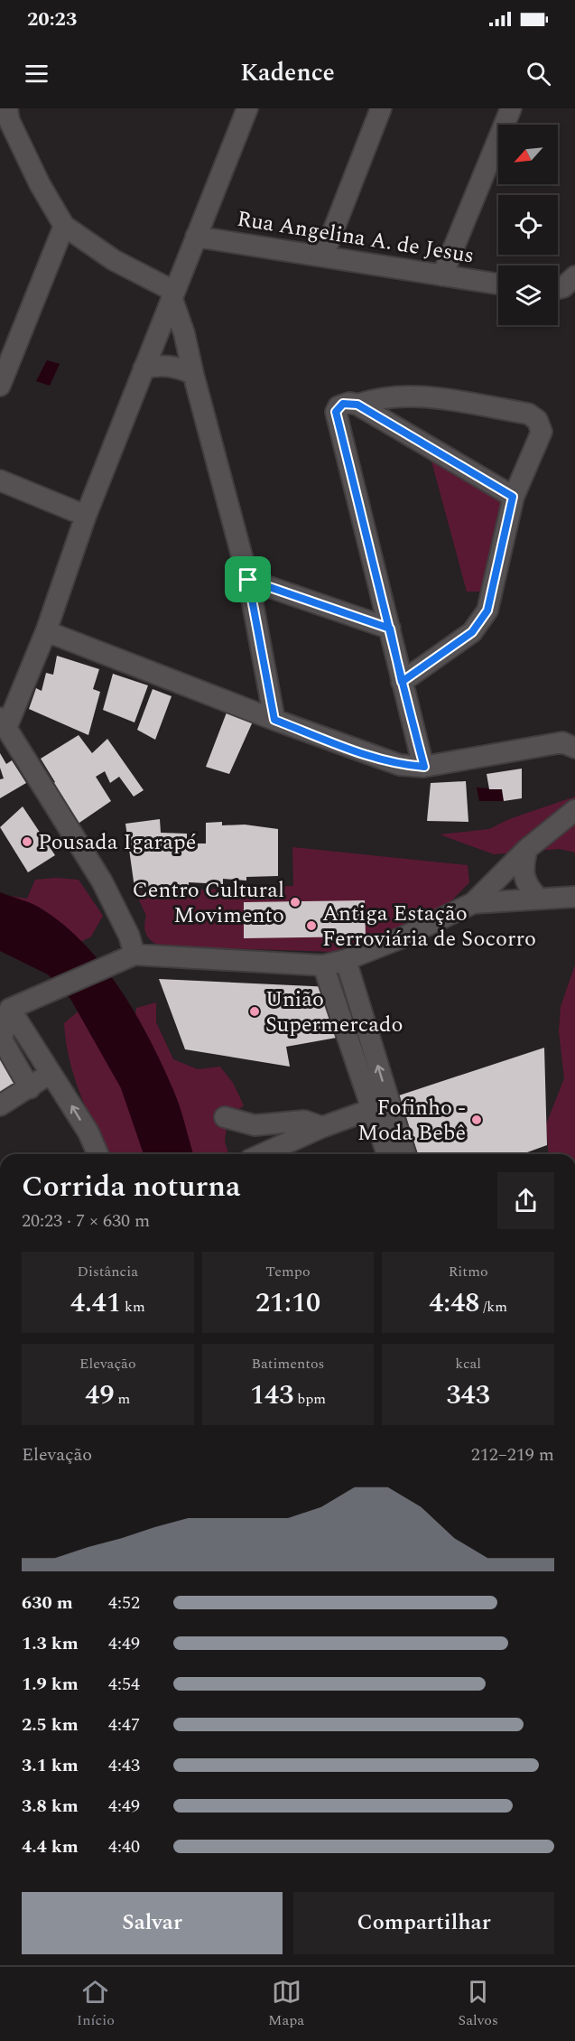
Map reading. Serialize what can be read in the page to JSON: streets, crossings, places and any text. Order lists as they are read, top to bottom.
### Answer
{
  "streets": {
    "street": ["Rua Angelina A. de Jesus"]
  },
  "places": [
    "Pousada Igarapé",
    "Centro Cultural Movimento",
    "Antiga Estação Ferroviária de Socorro",
    "União Supermercado",
    "Fofinho - Moda Bebê"
  ],
  "north": "bottom left",
  "page": {
    "status": "20:23",
    "header": "Kadence",
    "heading": ["Corrida noturna", "20:23 · 7 × 630 m"],
    "stats": [
      ["Distância", "4.41 km"],
      ["Tempo", "21:10"],
      ["Ritmo", "4:48 /km"],
      ["Elevação", "49 m"],
      ["Batimentos", "143 bpm"],
      ["kcal", "343"]
    ],
    "chart": ["Elevação", "212–219 m"],
    "list": [
      {
        "name": "630 m",
        "note": "4:52"
      },
      {
        "name": "1.3 km",
        "note": "4:49"
      },
      {
        "name": "1.9 km",
        "note": "4:54"
      },
      {
        "name": "2.5 km",
        "note": "4:47"
      },
      {
        "name": "3.1 km",
        "note": "4:43"
      },
      {
        "name": "3.8 km",
        "note": "4:49"
      },
      {
        "name": "4.4 km",
        "note": "4:40"
      }
    ],
    "buttons": ["Salvar", "Compartilhar"],
    "tabs": ["Início", "Mapa", "Salvos"]
  }
}
